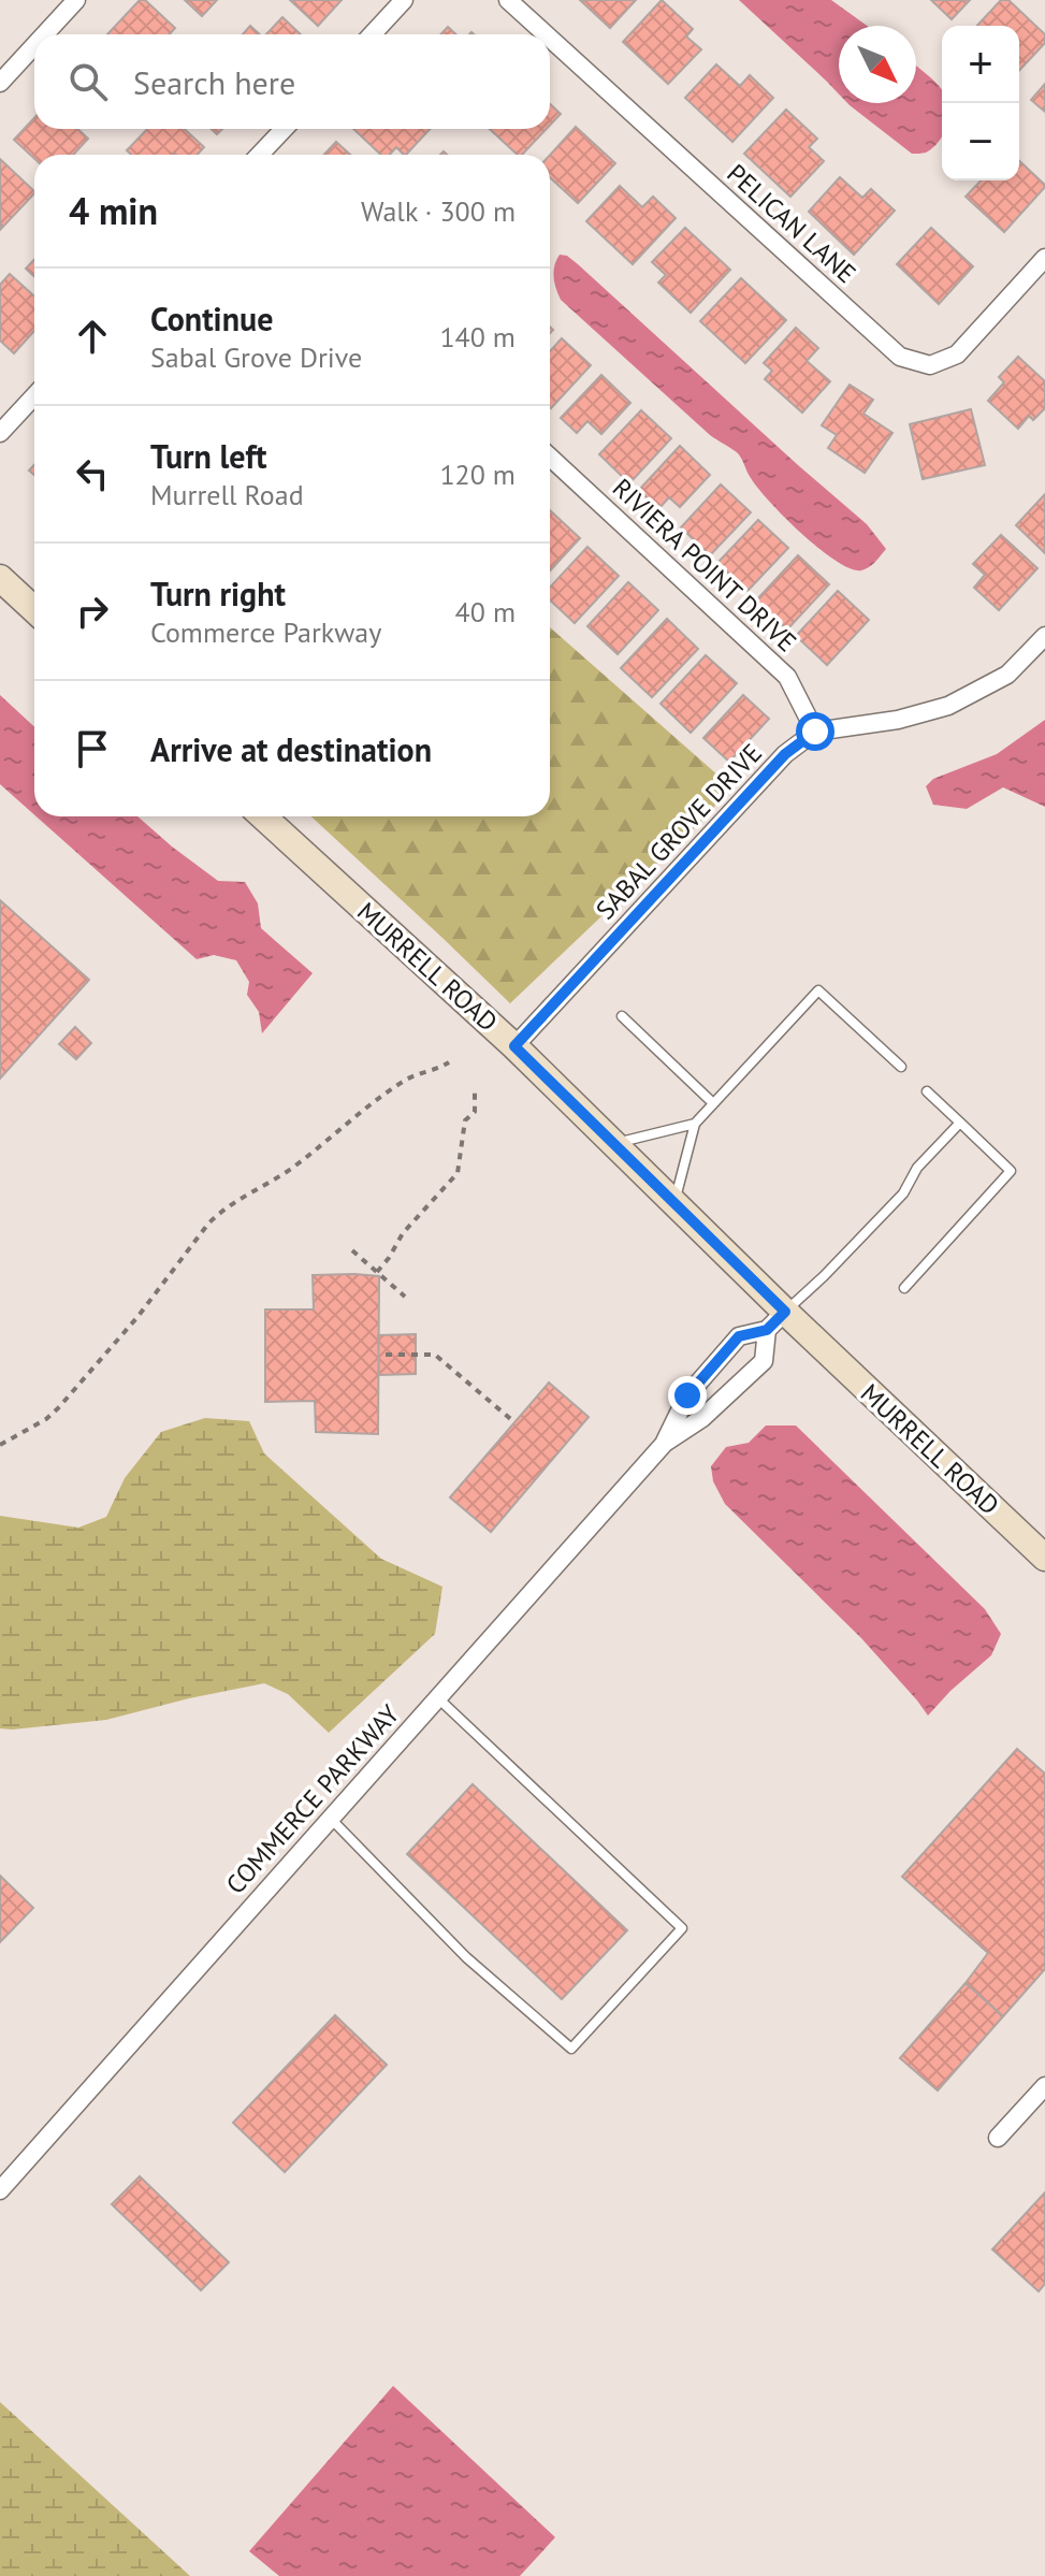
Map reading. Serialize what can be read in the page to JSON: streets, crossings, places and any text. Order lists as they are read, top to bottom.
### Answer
{
  "streets": {
    "street": [
      "PELICAN LANE",
      "RIVIERA POINT DRIVE",
      "SABAL GROVE DRIVE",
      "MURRELL ROAD",
      "COMMERCE PARKWAY"
    ]
  },
  "crossings": [
    ["RIVIERA POINT DRIVE", "SABAL GROVE DRIVE"],
    ["SABAL GROVE DRIVE", "MURRELL ROAD"],
    ["MURRELL ROAD", "COMMERCE PARKWAY"]
  ],
  "north": "bottom right",
  "page": {
    "map_buttons": ["+", "−"],
    "search": "Search here",
    "heading": ["4 min", "Walk · 300 m"],
    "list": [
      ["Continue", "Sabal Grove Drive", "140 m"],
      ["Turn left", "Murrell Road", "120 m"],
      ["Turn right", "Commerce Parkway", "40 m"],
      "Arrive at destination"
    ]
  }
}
